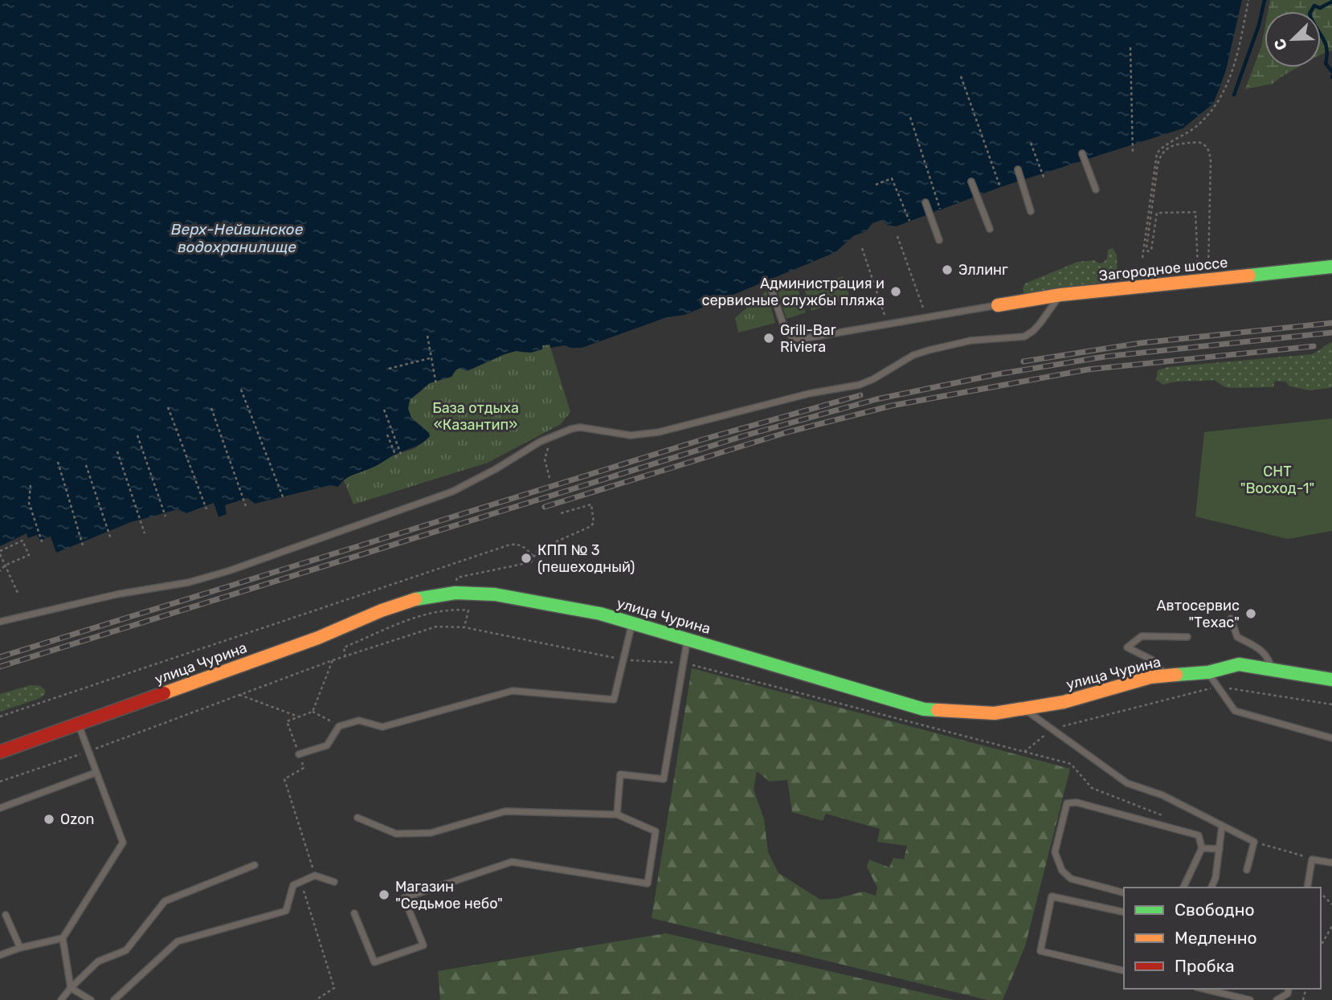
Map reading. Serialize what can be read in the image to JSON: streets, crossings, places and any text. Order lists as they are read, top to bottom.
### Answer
{
  "streets": {
    "street": ["Загородное шоссе", "улица Чурина"]
  },
  "water": ["Верх-Нейвинское водохранилище"],
  "parks": ["База отдыха «Казантип»", "СНТ \"Восход-1\""],
  "places": [
    "Эллинг",
    "Администрация и сервисные службы пляжа",
    "Grill-Bar Riviera",
    "КПП № 3 (пешеходный)",
    "Автосервис \"Техас\"",
    "Ozon",
    "Магазин \"Седьмое небо\""
  ],
  "legend": ["Свободно", "Медленно", "Пробка"],
  "north": "bottom left"
}
